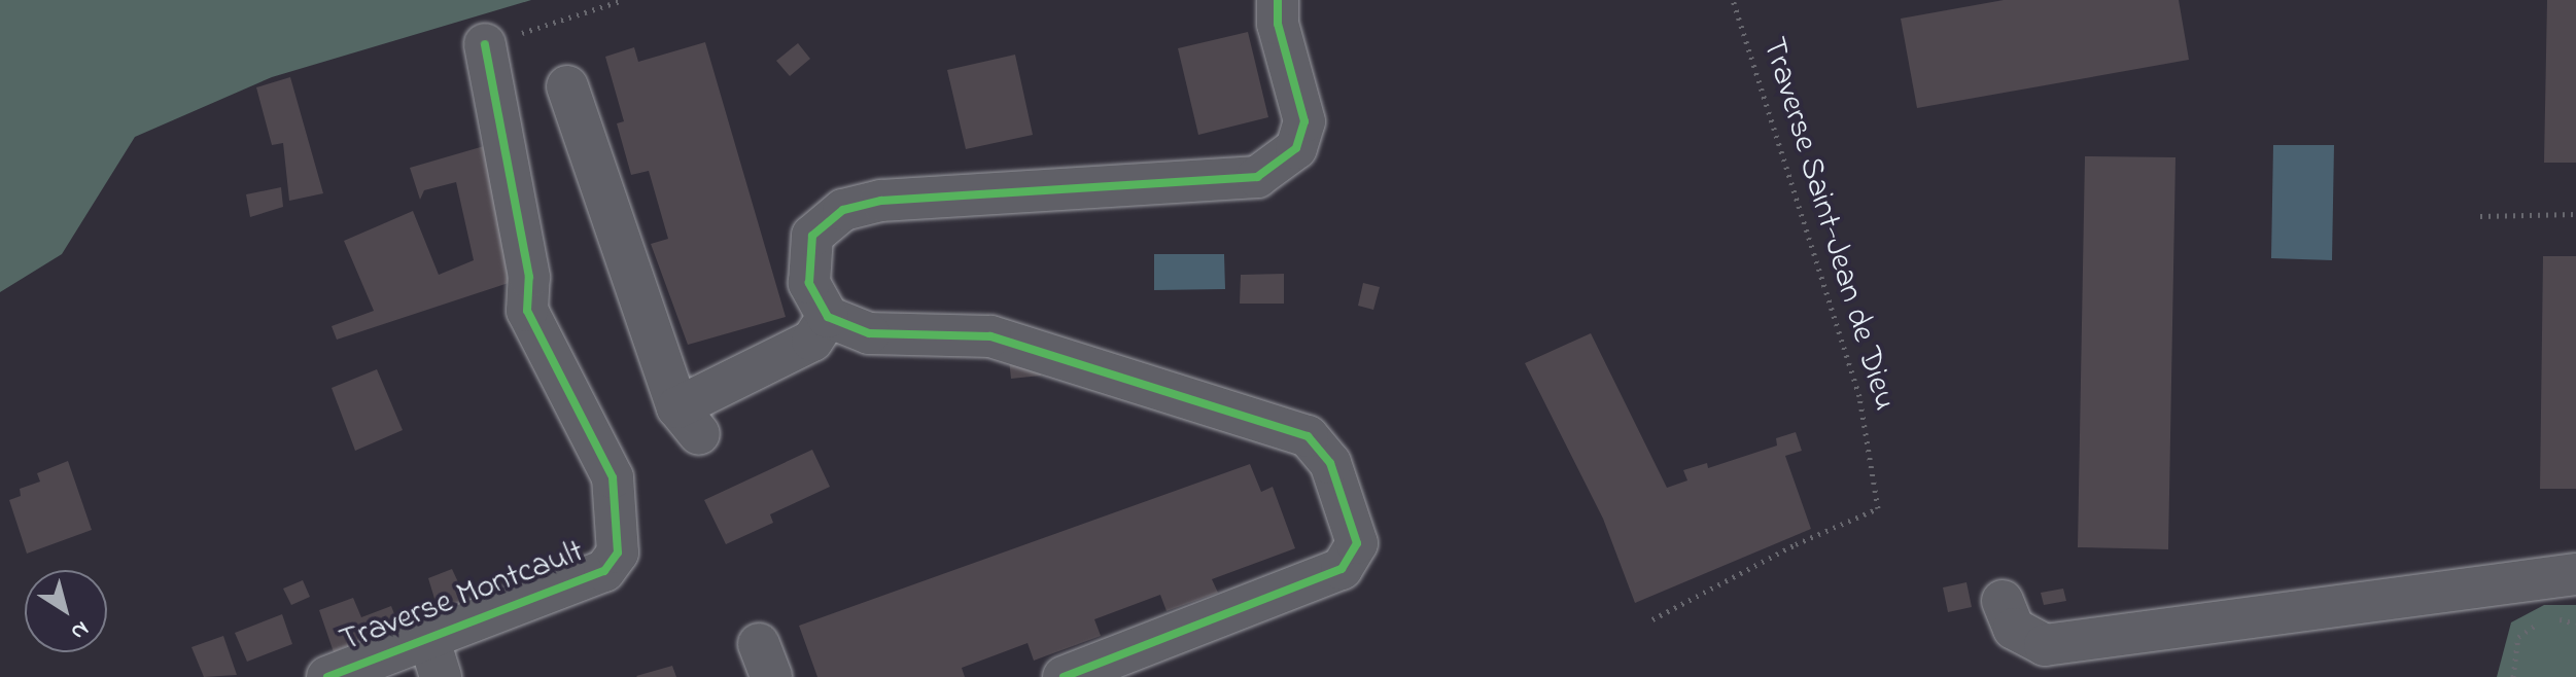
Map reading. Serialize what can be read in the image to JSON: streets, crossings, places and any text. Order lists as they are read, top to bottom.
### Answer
{
  "streets": {
    "street": ["Traverse Montcault"],
    "path": ["Traverse Saint-Jean de Dieu"]
  },
  "north": "bottom right"
}
